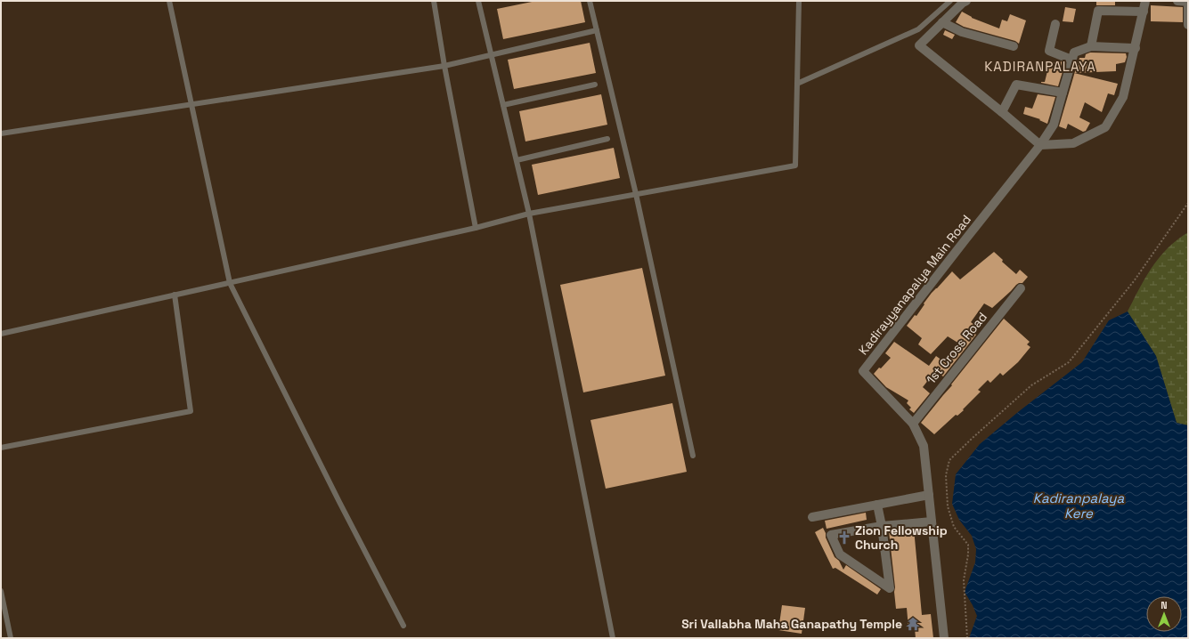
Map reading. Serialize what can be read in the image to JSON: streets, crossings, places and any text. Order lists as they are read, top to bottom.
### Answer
{
  "streets": {
    "street": ["Kadirayyanapalya Main Road", "1st Cross Road"]
  },
  "crossings": [
    ["Kadirayyanapalya Main Road", "1st Cross Road"]
  ],
  "districts": ["KADIRANPALAYA"],
  "water": ["Kadiranpalaya Kere"],
  "places": {
    "church": ["Zion Fellowship Church"],
    "temple": ["Sri Vallabha Maha Ganapathy Temple"]
  },
  "north": "top"
}
